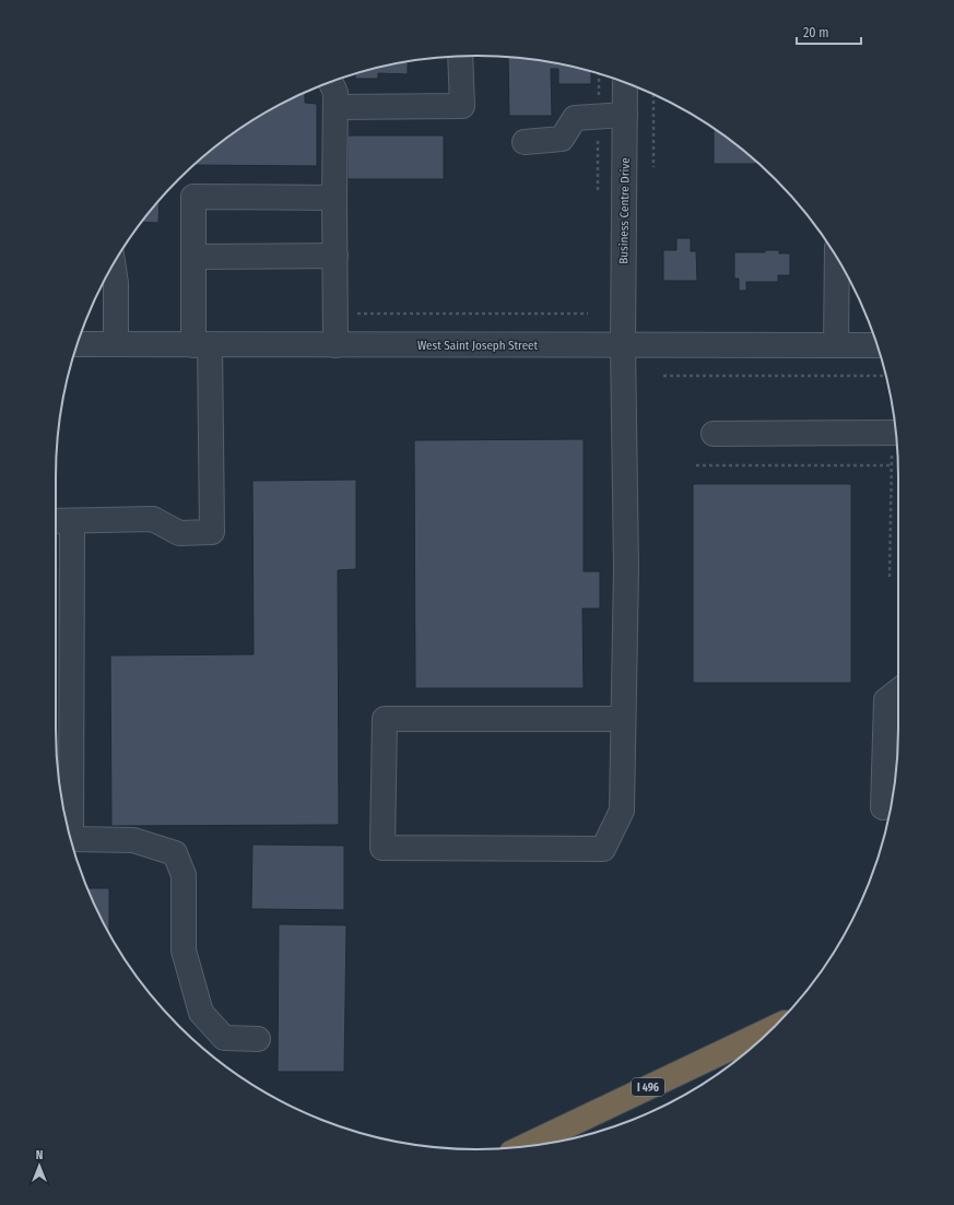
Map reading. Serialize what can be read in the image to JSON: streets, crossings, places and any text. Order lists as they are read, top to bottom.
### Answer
{
  "streets": {
    "highway": ["I 496"],
    "street": ["Business Centre Drive", "West Saint Joseph Street"]
  },
  "crossings": [
    ["Business Centre Drive", "West Saint Joseph Street"]
  ],
  "scale_bar": "20 m",
  "north": "top"
}
